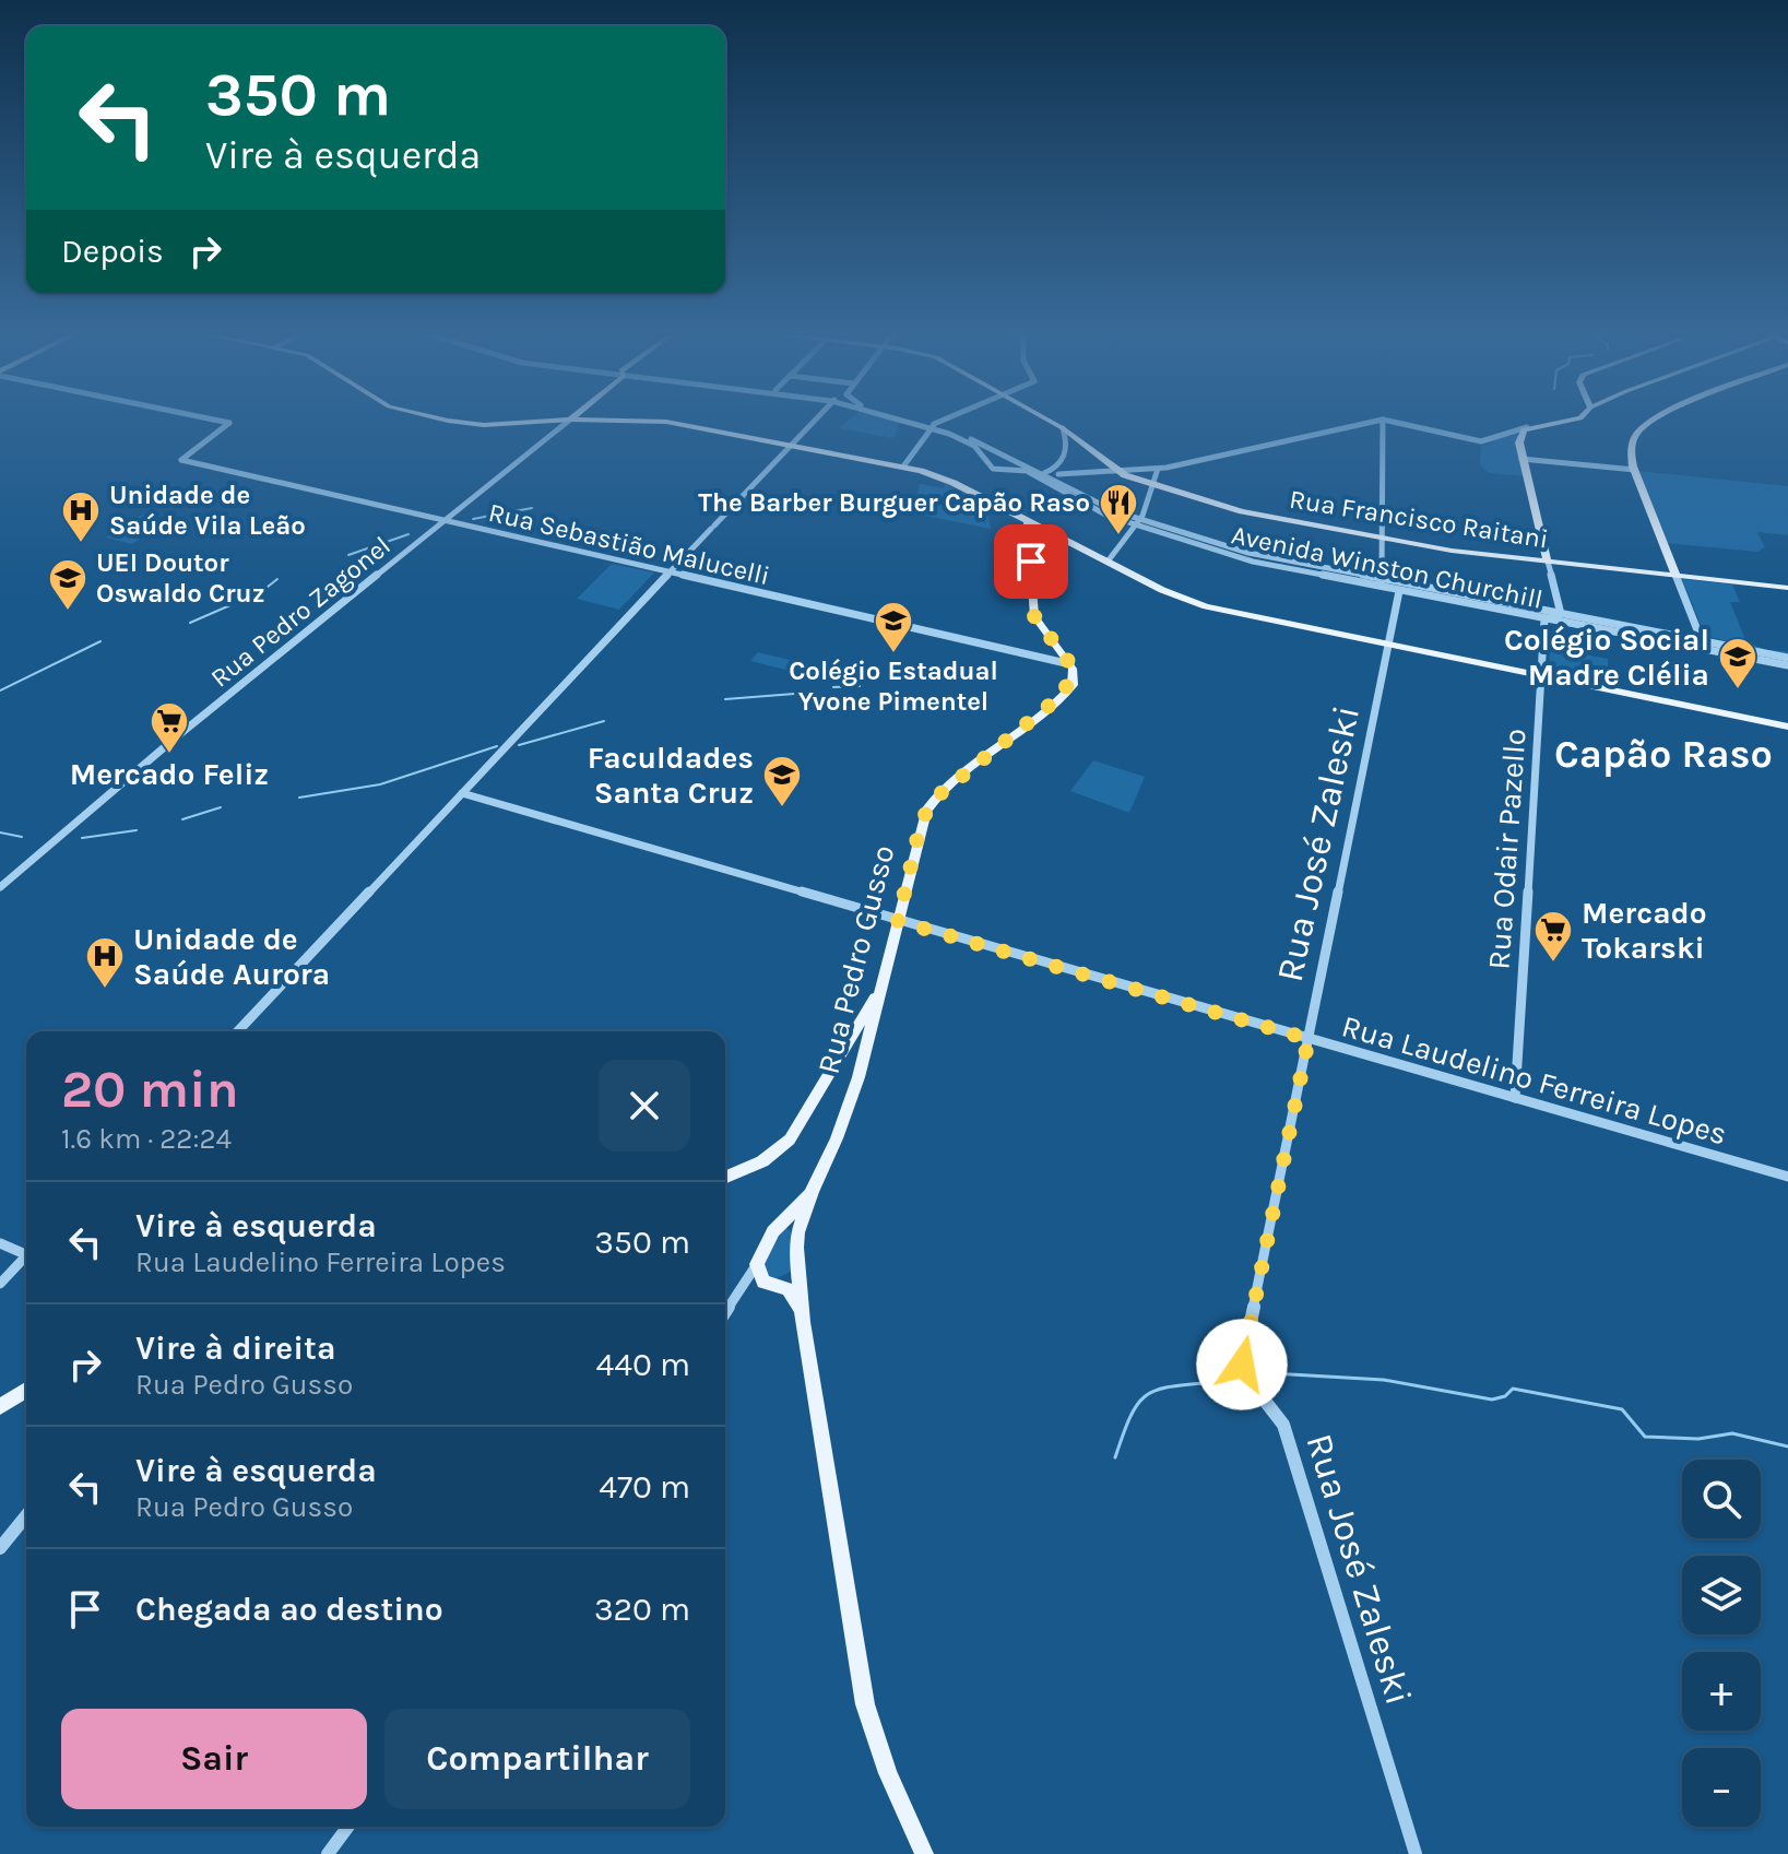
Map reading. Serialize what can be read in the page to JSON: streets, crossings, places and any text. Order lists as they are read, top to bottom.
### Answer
{
  "streets": {
    "main road": ["Rua Francisco Raitani", "Rua Pedro Gusso"],
    "street": [
      "Rua Sebastião Malucelli",
      "Avenida Winston Churchill",
      "Rua Pedro Zagonel",
      "Rua José Zaleski",
      "Rua Odair Pazello",
      "Rua Laudelino Ferreira Lopes"
    ]
  },
  "crossings": [
    ["Rua Sebastião Malucelli", "Rua Pedro Zagonel"],
    ["Rua Sebastião Malucelli", "Rua Pedro Gusso"],
    ["Avenida Winston Churchill", "Rua José Zaleski"],
    ["Avenida Winston Churchill", "Rua Odair Pazello"],
    ["Rua José Zaleski", "Rua Laudelino Ferreira Lopes"],
    ["Rua Odair Pazello", "Rua Laudelino Ferreira Lopes"],
    ["Rua Pedro Gusso", "Rua Laudelino Ferreira Lopes"]
  ],
  "districts": ["Capão Raso"],
  "places": {
    "restaurant": ["The Barber Burguer Capão Raso"],
    "hospital": ["Unidade de Saúde Vila Leão", "Unidade de Saúde Aurora"],
    "school or university": [
      "UEI Doutor Oswaldo Cruz",
      "Colégio Estadual Yvone Pimentel",
      "Colégio Social Madre Clélia",
      "Faculdades Santa Cruz"
    ],
    "supermarket": ["Mercado Feliz", "Mercado Tokarski"]
  },
  "page": {
    "turn": ["350 m", "Vire à esquerda"],
    "then": "Depois",
    "heading": ["20 min", "1.6 km · 22:24"],
    "list": [
      {
        "name": "Vire à esquerda",
        "note": "Rua Laudelino Ferreira Lopes",
        "value": "350 m"
      },
      {
        "name": "Vire à direita",
        "note": "Rua Pedro Gusso",
        "value": "440 m"
      },
      {
        "name": "Vire à esquerda",
        "note": "Rua Pedro Gusso",
        "value": "470 m"
      },
      {
        "name": "Chegada ao destino",
        "value": "320 m"
      }
    ],
    "map_buttons": ["+", "−"],
    "buttons": ["Sair", "Compartilhar"]
  }
}
